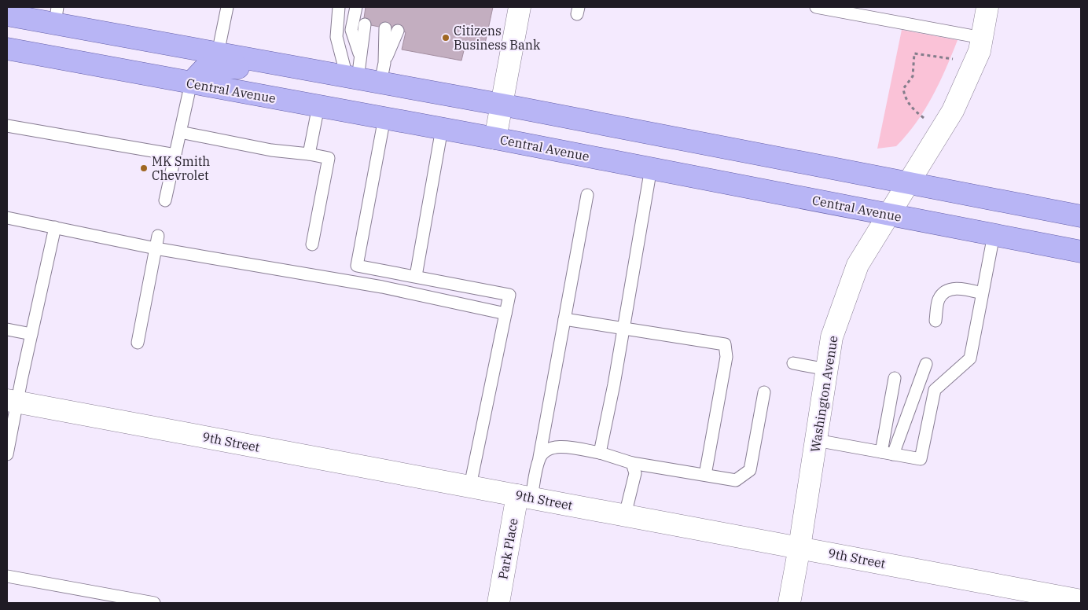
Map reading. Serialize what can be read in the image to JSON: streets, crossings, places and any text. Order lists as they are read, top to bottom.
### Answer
{
  "streets": {
    "main road": ["Central Avenue"],
    "street": ["Washington Avenue", "9th Street", "Park Place"]
  },
  "crossings": [
    ["Central Avenue", "Washington Avenue"],
    ["Washington Avenue", "9th Street"],
    ["9th Street", "Park Place"]
  ],
  "places": ["Citizens Business Bank", "MK Smith Chevrolet"]
}
